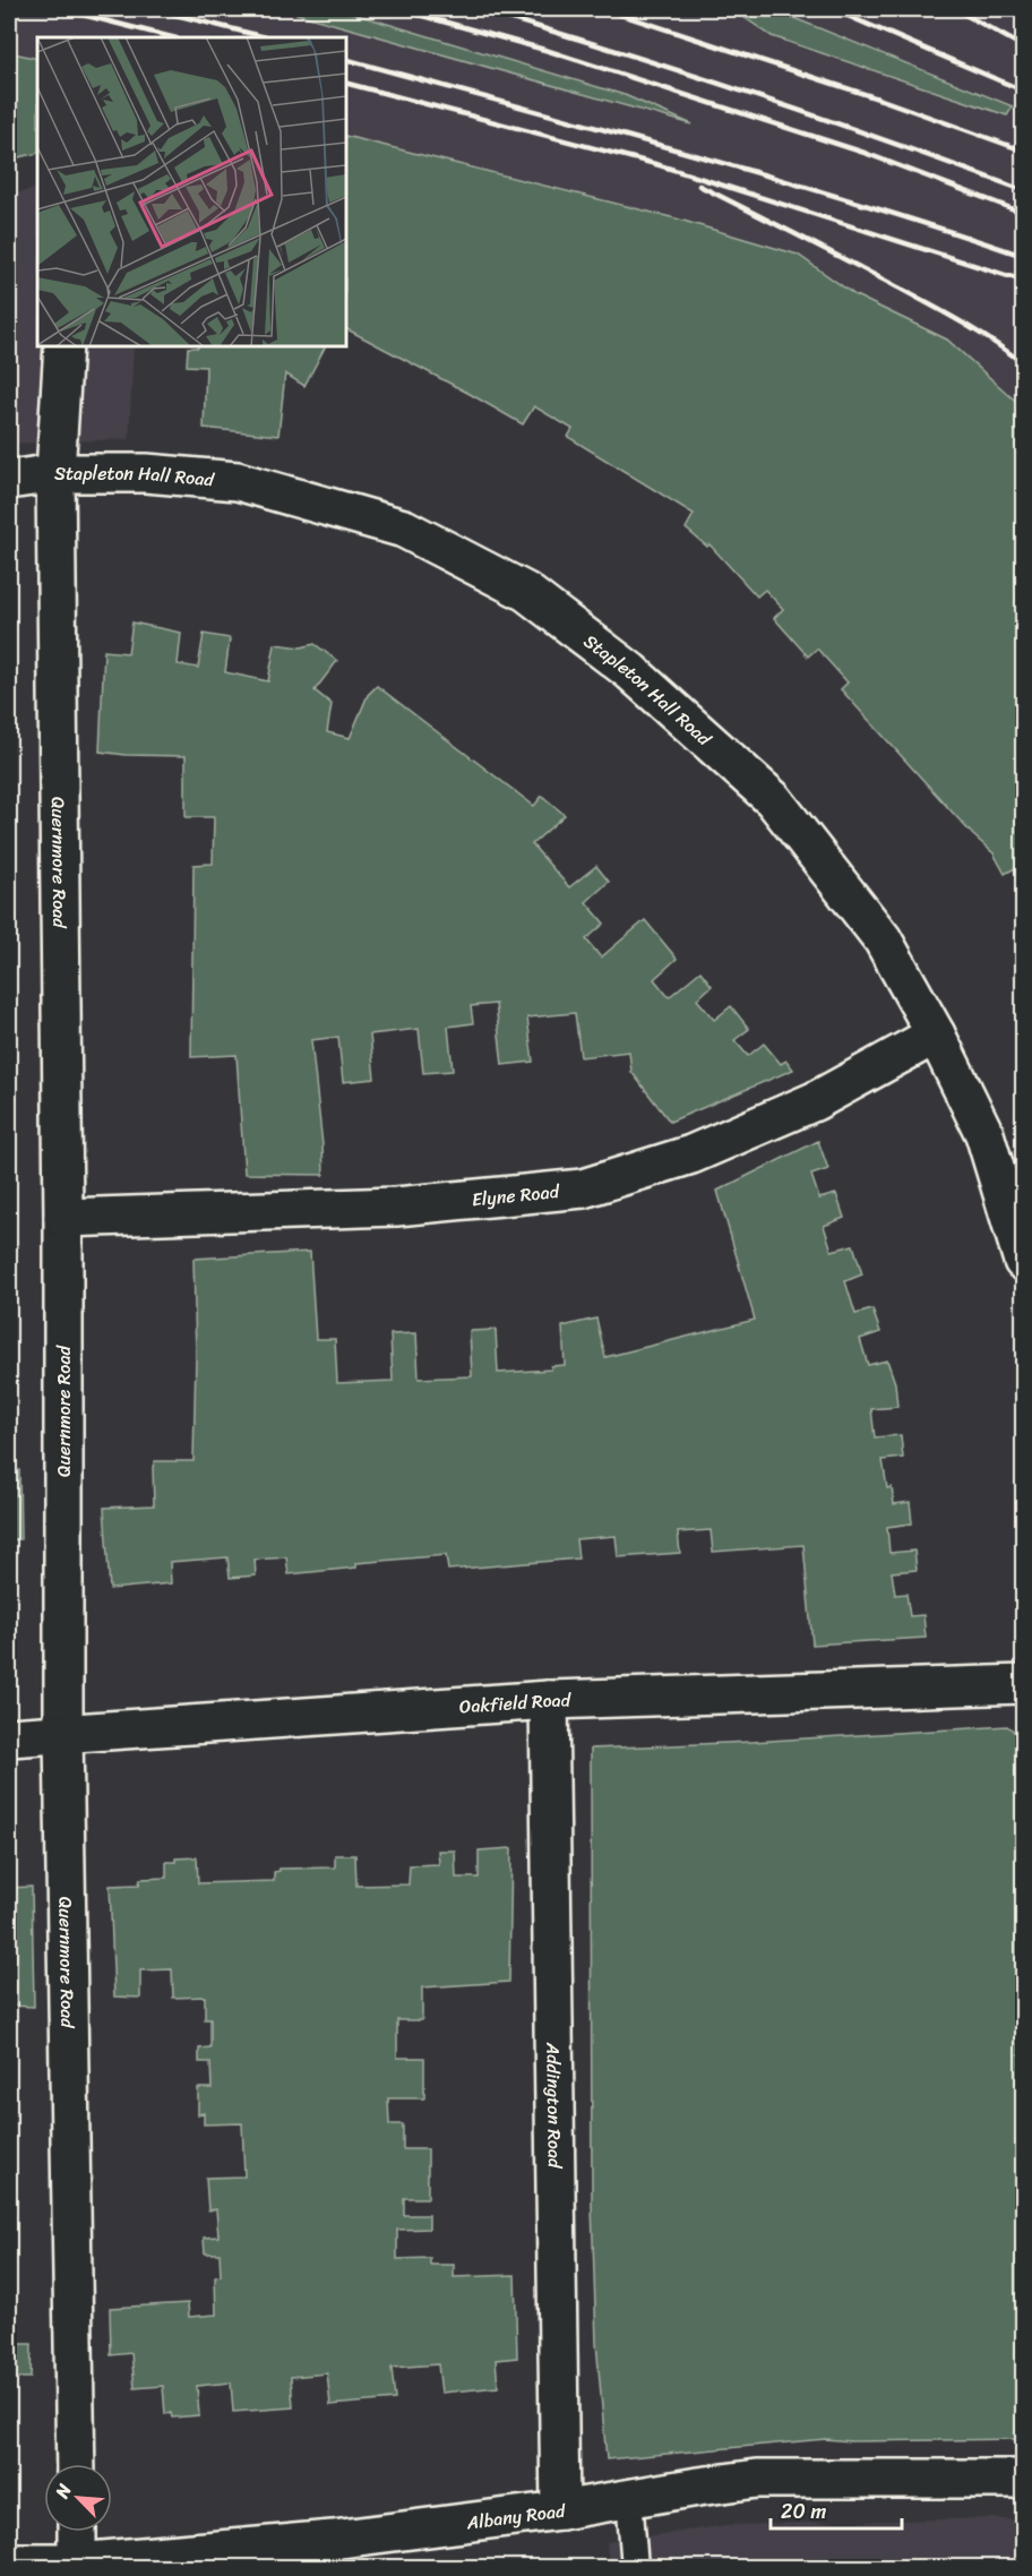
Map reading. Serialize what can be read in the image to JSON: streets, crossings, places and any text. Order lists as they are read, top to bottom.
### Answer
{
  "streets": {
    "street": [
      "Stapleton Hall Road",
      "Quernmore Road",
      "Elyne Road",
      "Oakfield Road",
      "Addington Road",
      "Albany Road"
    ]
  },
  "crossings": [
    ["Stapleton Hall Road", "Quernmore Road"],
    ["Stapleton Hall Road", "Elyne Road"],
    ["Quernmore Road", "Elyne Road"],
    ["Quernmore Road", "Oakfield Road"],
    ["Oakfield Road", "Addington Road"],
    ["Addington Road", "Albany Road"]
  ],
  "scale_bar": "20 m",
  "north": "top left"
}
